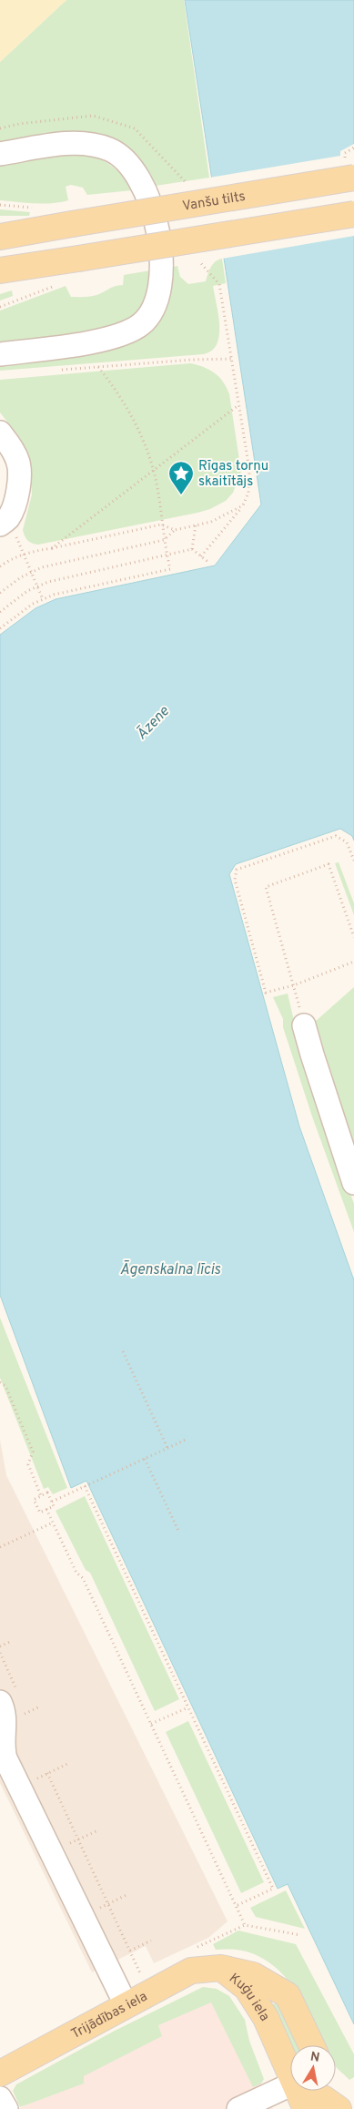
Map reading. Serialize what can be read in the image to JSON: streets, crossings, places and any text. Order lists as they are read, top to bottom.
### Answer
{
  "streets": {
    "main road": ["Vanšu tilts", "Kuģu iela", "Trijādības iela"]
  },
  "crossings": [
    ["Kuģu iela", "Trijādības iela"]
  ],
  "water": ["Āzene", "Āgenskalna līcis"],
  "places": {
    "place": ["Rīgas torņu skaitītājs"]
  },
  "north": "top"
}
